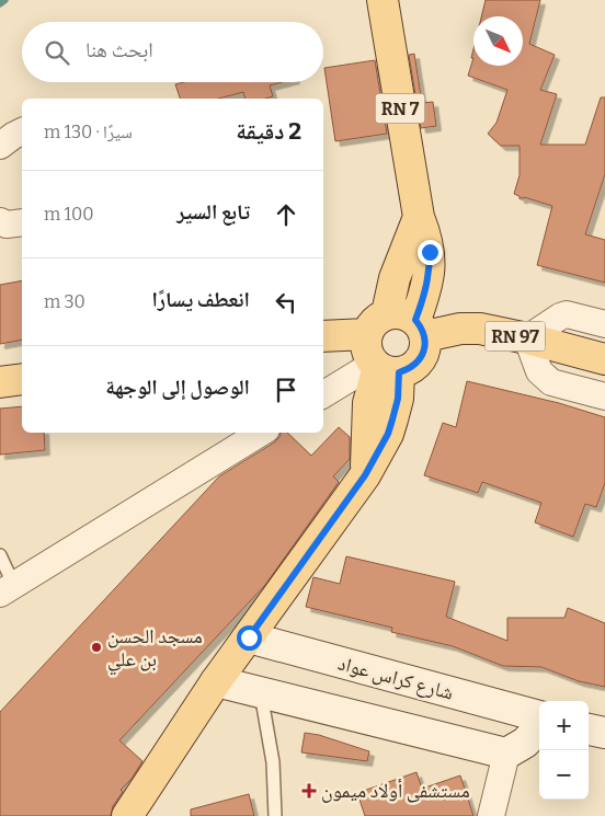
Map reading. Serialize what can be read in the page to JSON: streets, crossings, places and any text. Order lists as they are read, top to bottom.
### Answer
{
  "streets": {
    "main road": ["RN 7", "RN 97"],
    "street": ["شارع كراس عواد"]
  },
  "crossings": [
    ["RN 7", "RN 97"]
  ],
  "places": {
    "other": ["مسجد الحسن بن علي"],
    "health": ["مستشفى أولاد ميمون"]
  },
  "north": "bottom right",
  "page": {
    "search": "ابحث هنا",
    "heading": ["2 دقيقة", "سيرًا · 130 m"],
    "list": [
      ["تابع السير", "100 m"],
      ["انعطف يسارًا", "30 m"],
      "الوصول إلى الوجهة"
    ],
    "map_buttons": ["+", "−"]
  }
}
